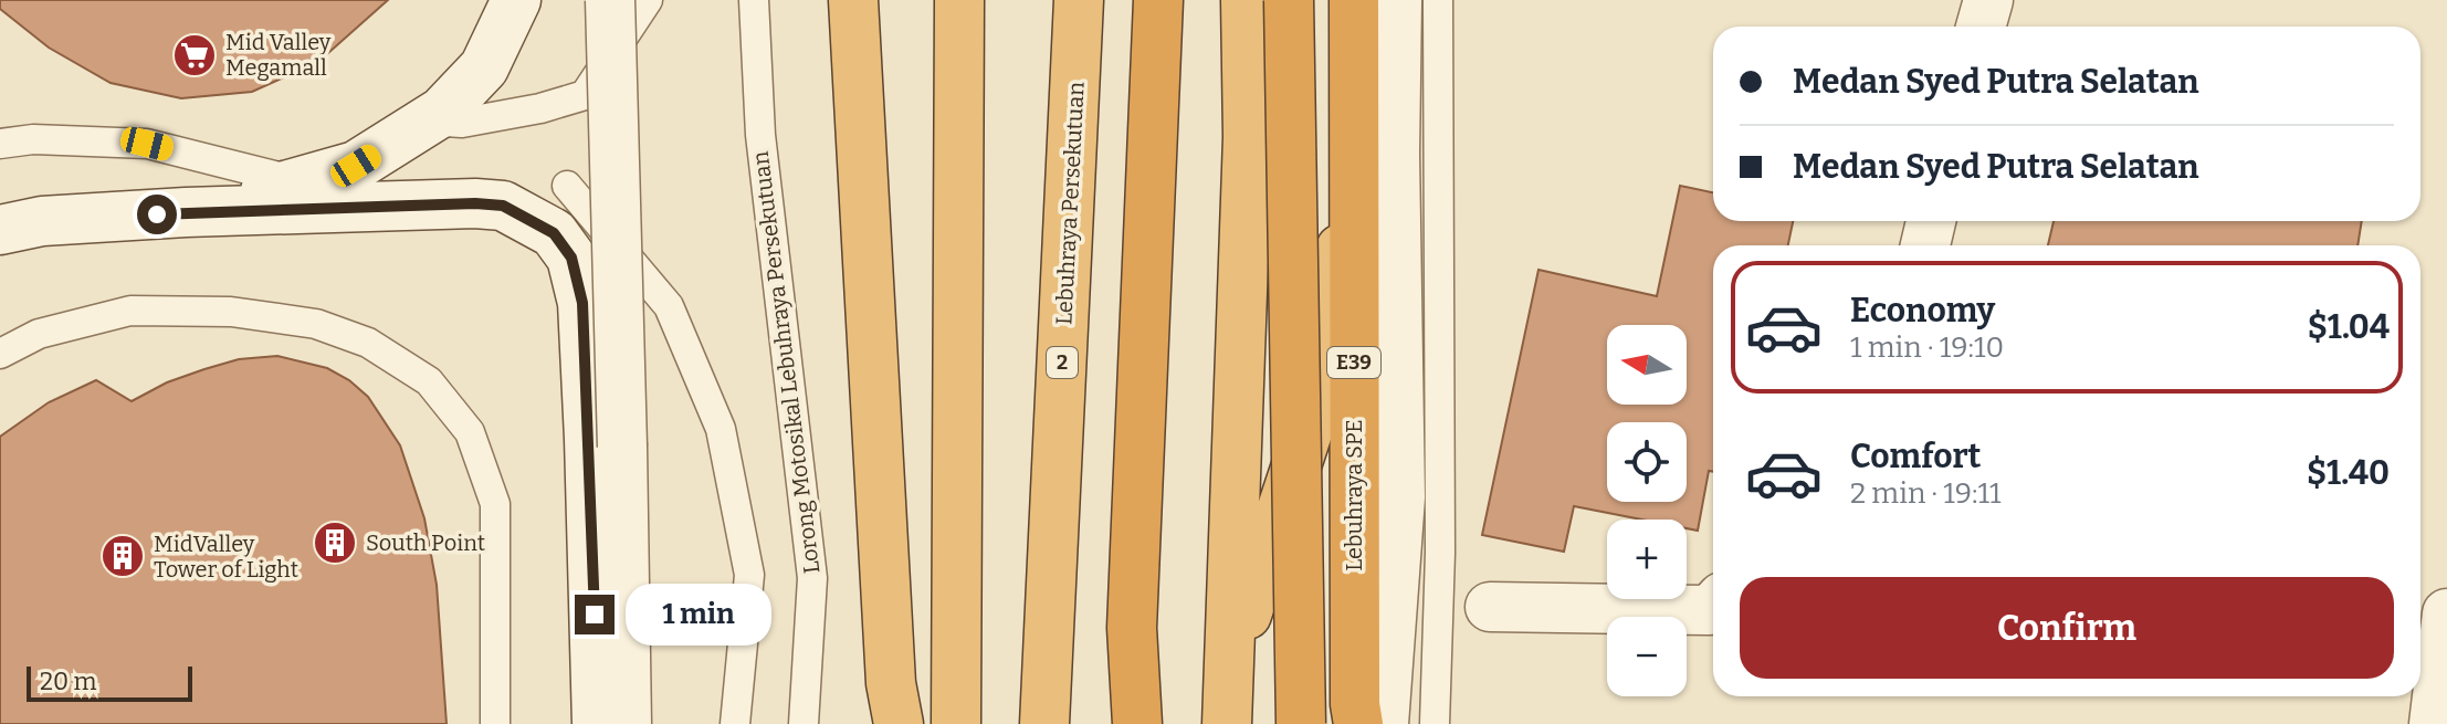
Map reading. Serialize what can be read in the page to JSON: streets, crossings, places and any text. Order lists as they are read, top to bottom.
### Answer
{
  "streets": {
    "highway": [
      "Lebuhraya Persekutuan",
      "2",
      "E39",
      "Lebuhraya SPE"
    ],
    "lane": ["Lorong Motosikal Lebuhraya Persekutuan"]
  },
  "places": {
    "supermarket": ["Mid Valley Megamall"],
    "building": ["South Point", "MidValley Tower of Light"]
  },
  "scale_bar": "20 m",
  "north": "left",
  "page": {
    "banner": ["Medan Syed Putra Selatan", "Medan Syed Putra Selatan"],
    "list": [
      {
        "name": "Economy",
        "note": "1 min · 19:10",
        "value": "$1.04"
      },
      {
        "name": "Comfort",
        "note": "2 min · 19:11",
        "value": "$1.40"
      }
    ],
    "map_buttons": ["+", "−"],
    "buttons": "Confirm",
    "bubble": "1 min",
    "scale": "20 m"
  }
}
